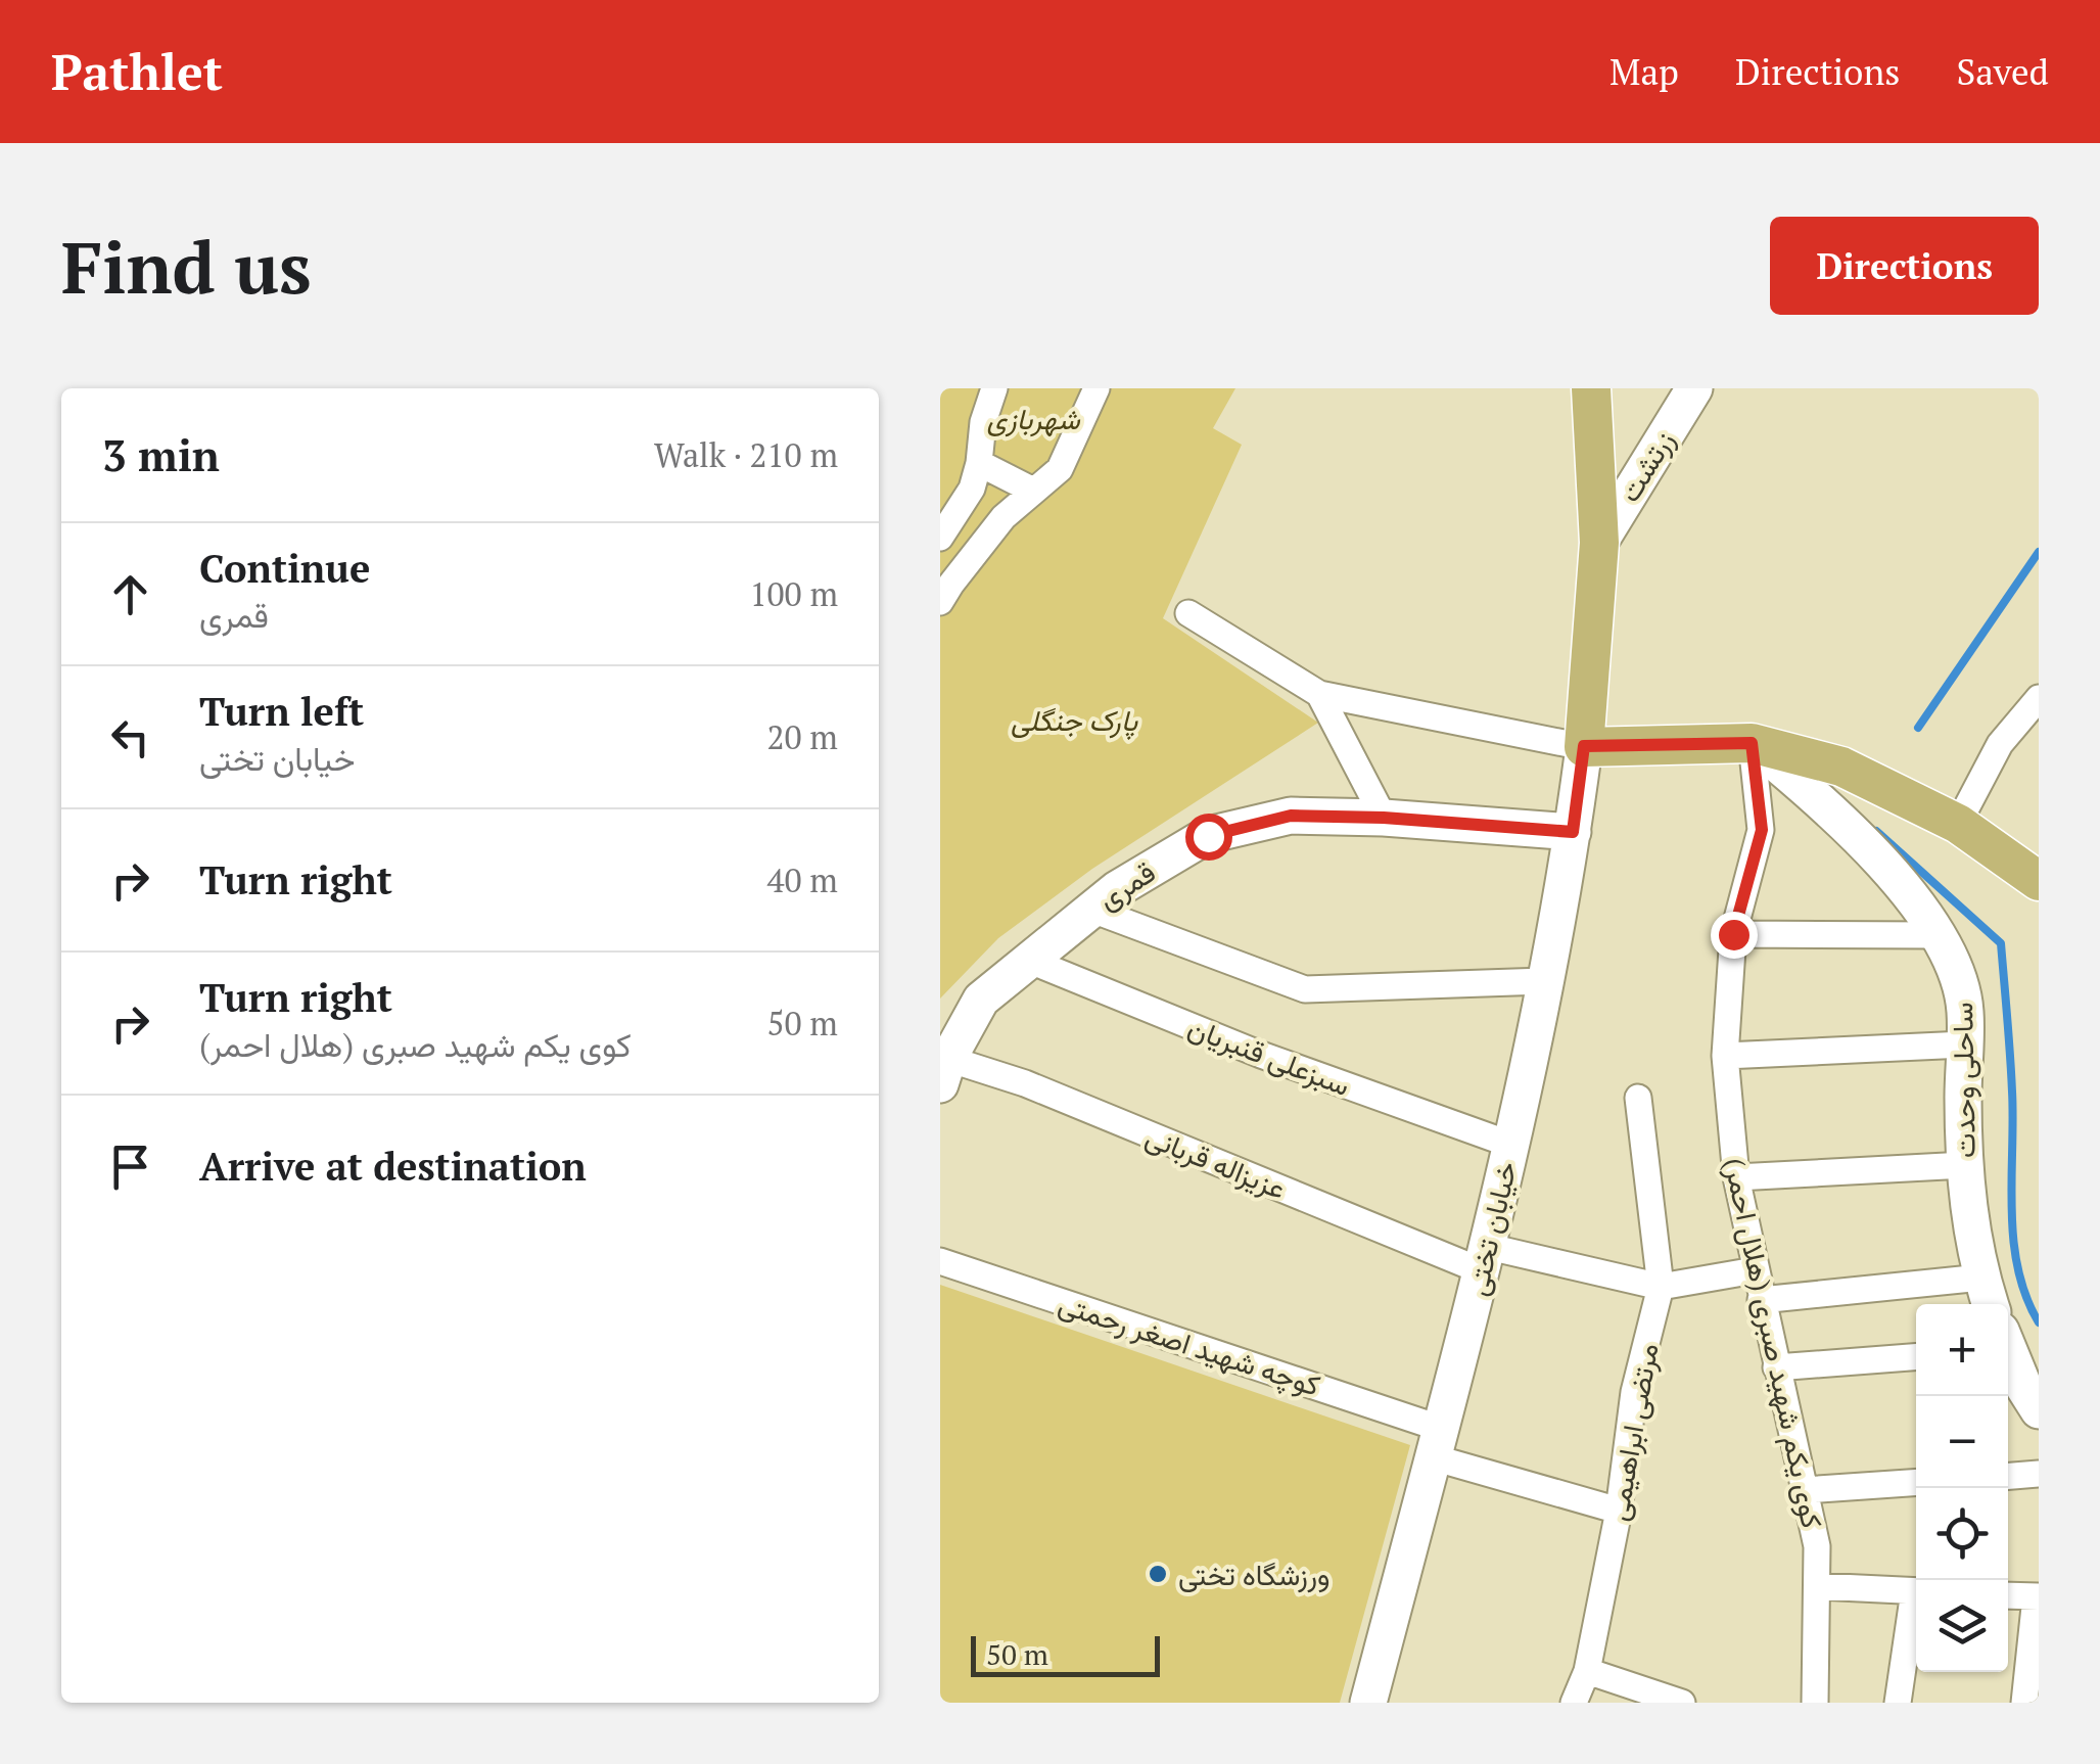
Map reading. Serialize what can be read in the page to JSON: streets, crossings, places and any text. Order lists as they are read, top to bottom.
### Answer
{
  "streets": {
    "street": [
      "زرتشت",
      "قمری",
      "سبزعلی قنبریان",
      "ساحلی وحدت",
      "عزیزاله قربانی",
      "خیابان تختی",
      "کوی یکم شهید صبری (هلال احمر)",
      "کوچه شهید اصغر رحمتی",
      "مرتضی ابراهیمی"
    ]
  },
  "crossings": [
    ["قمری", "سبزعلی قنبریان"],
    ["قمری", "عزیزاله قربانی"],
    ["قمری", "خیابان تختی"],
    ["سبزعلی قنبریان", "خیابان تختی"],
    ["ساحلی وحدت", "کوی یکم شهید صبری (هلال احمر)"],
    ["عزیزاله قربانی", "خیابان تختی"],
    ["عزیزاله قربانی", "مرتضی ابراهیمی"],
    ["خیابان تختی", "کوچه شهید اصغر رحمتی"],
    ["کوچه شهید اصغر رحمتی", "مرتضی ابراهیمی"]
  ],
  "parks": ["شهربازی", "پارک جنگلی"],
  "places": ["ورزشگاه تختی"],
  "scale_bar": "50 m",
  "page": {
    "header": "Pathlet",
    "nav": ["Map", "Directions", "Saved"],
    "buttons": "Directions",
    "title": "Find us",
    "heading": ["3 min", "Walk · 210 m"],
    "list": [
      ["Continue", "قمری", "100 m"],
      ["Turn left", "خیابان تختی", "20 m"],
      ["Turn right", "40 m"],
      ["Turn right", "کوی یکم شهید صبری (هلال احمر)", "50 m"],
      "Arrive at destination"
    ],
    "map_buttons": ["+", "−"],
    "scale": "50 m"
  }
}
